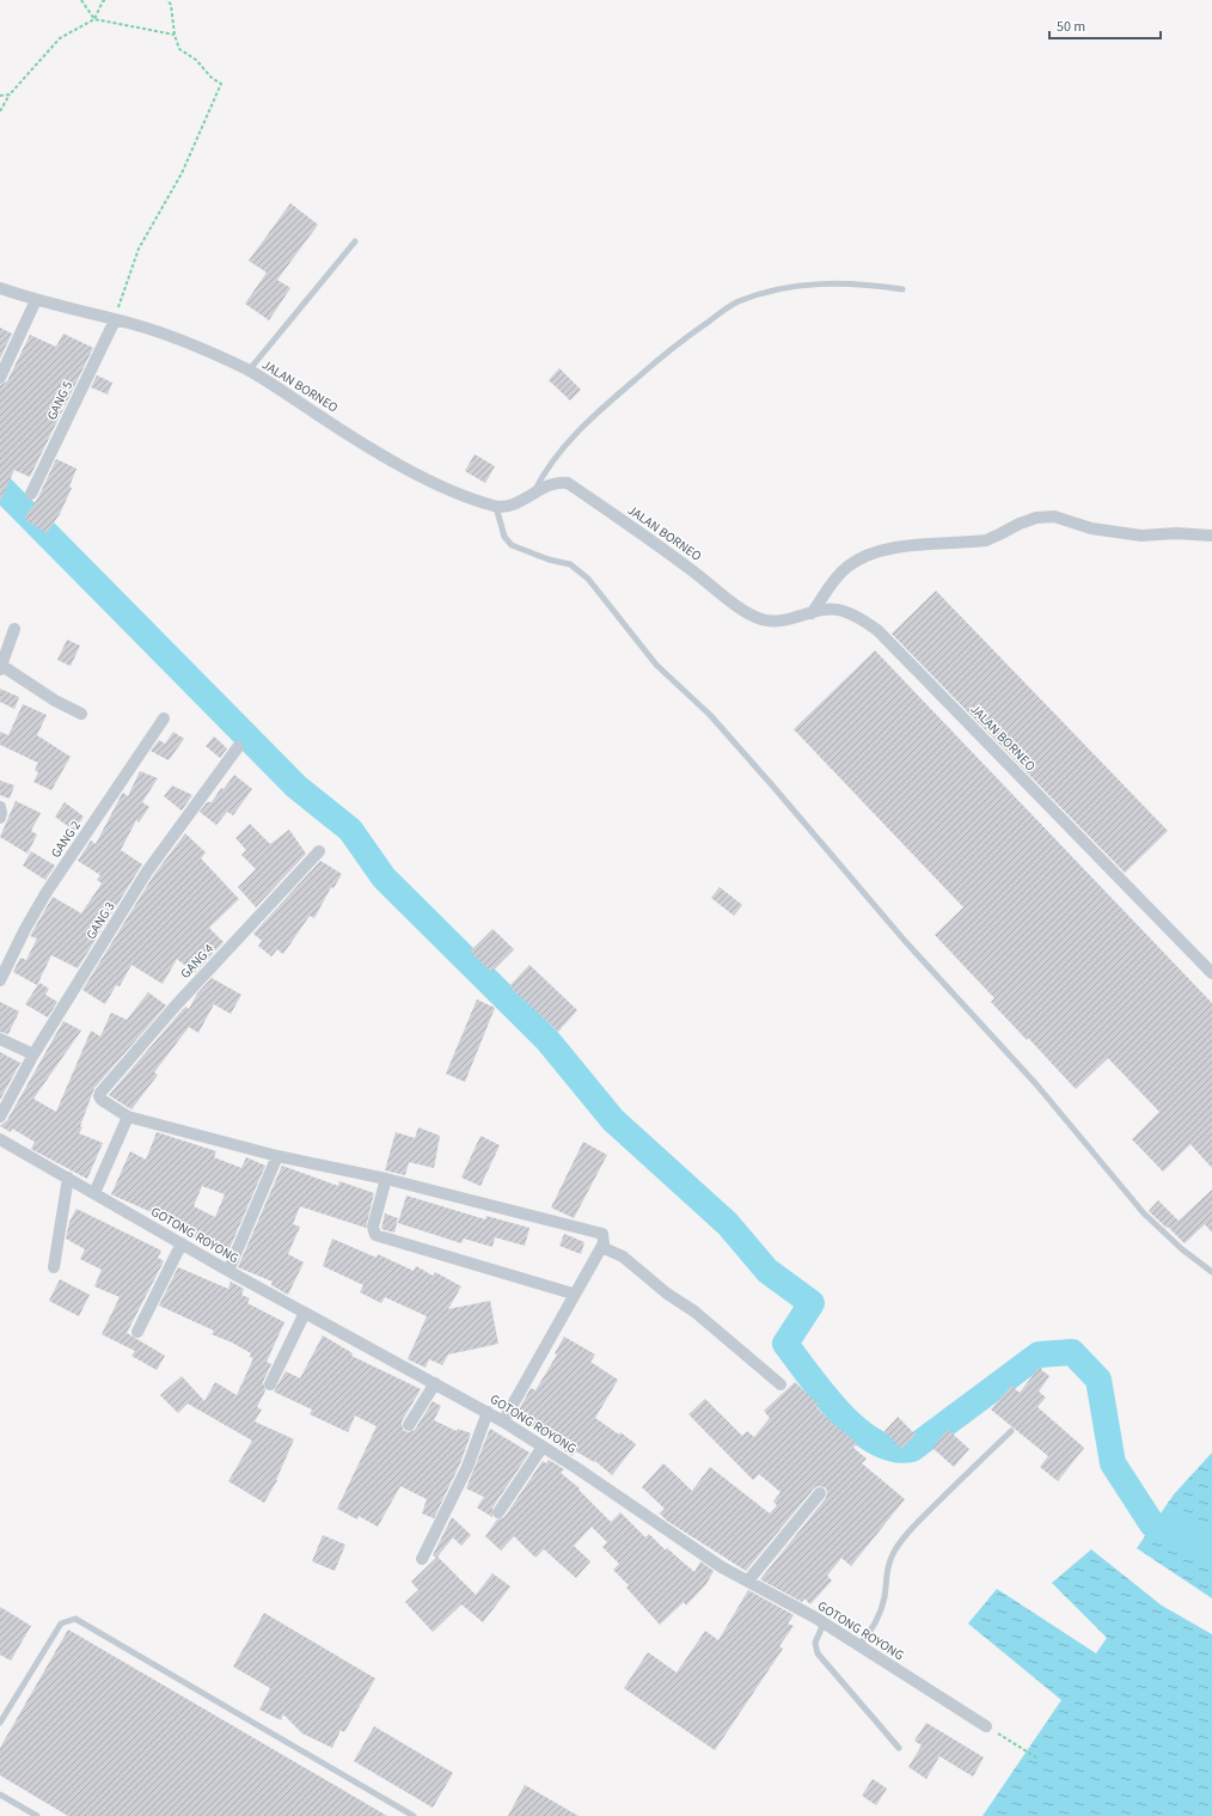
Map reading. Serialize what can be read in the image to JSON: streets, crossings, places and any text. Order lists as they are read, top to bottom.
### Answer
{
  "streets": {
    "street": [
      "JALAN BORNEO",
      "GANG 5",
      "GANG 2",
      "GANG 3",
      "GANG 4",
      "GOTONG ROYONG"
    ]
  },
  "crossings": [
    ["JALAN BORNEO", "GANG 5"]
  ],
  "scale_bar": "50 m"
}
